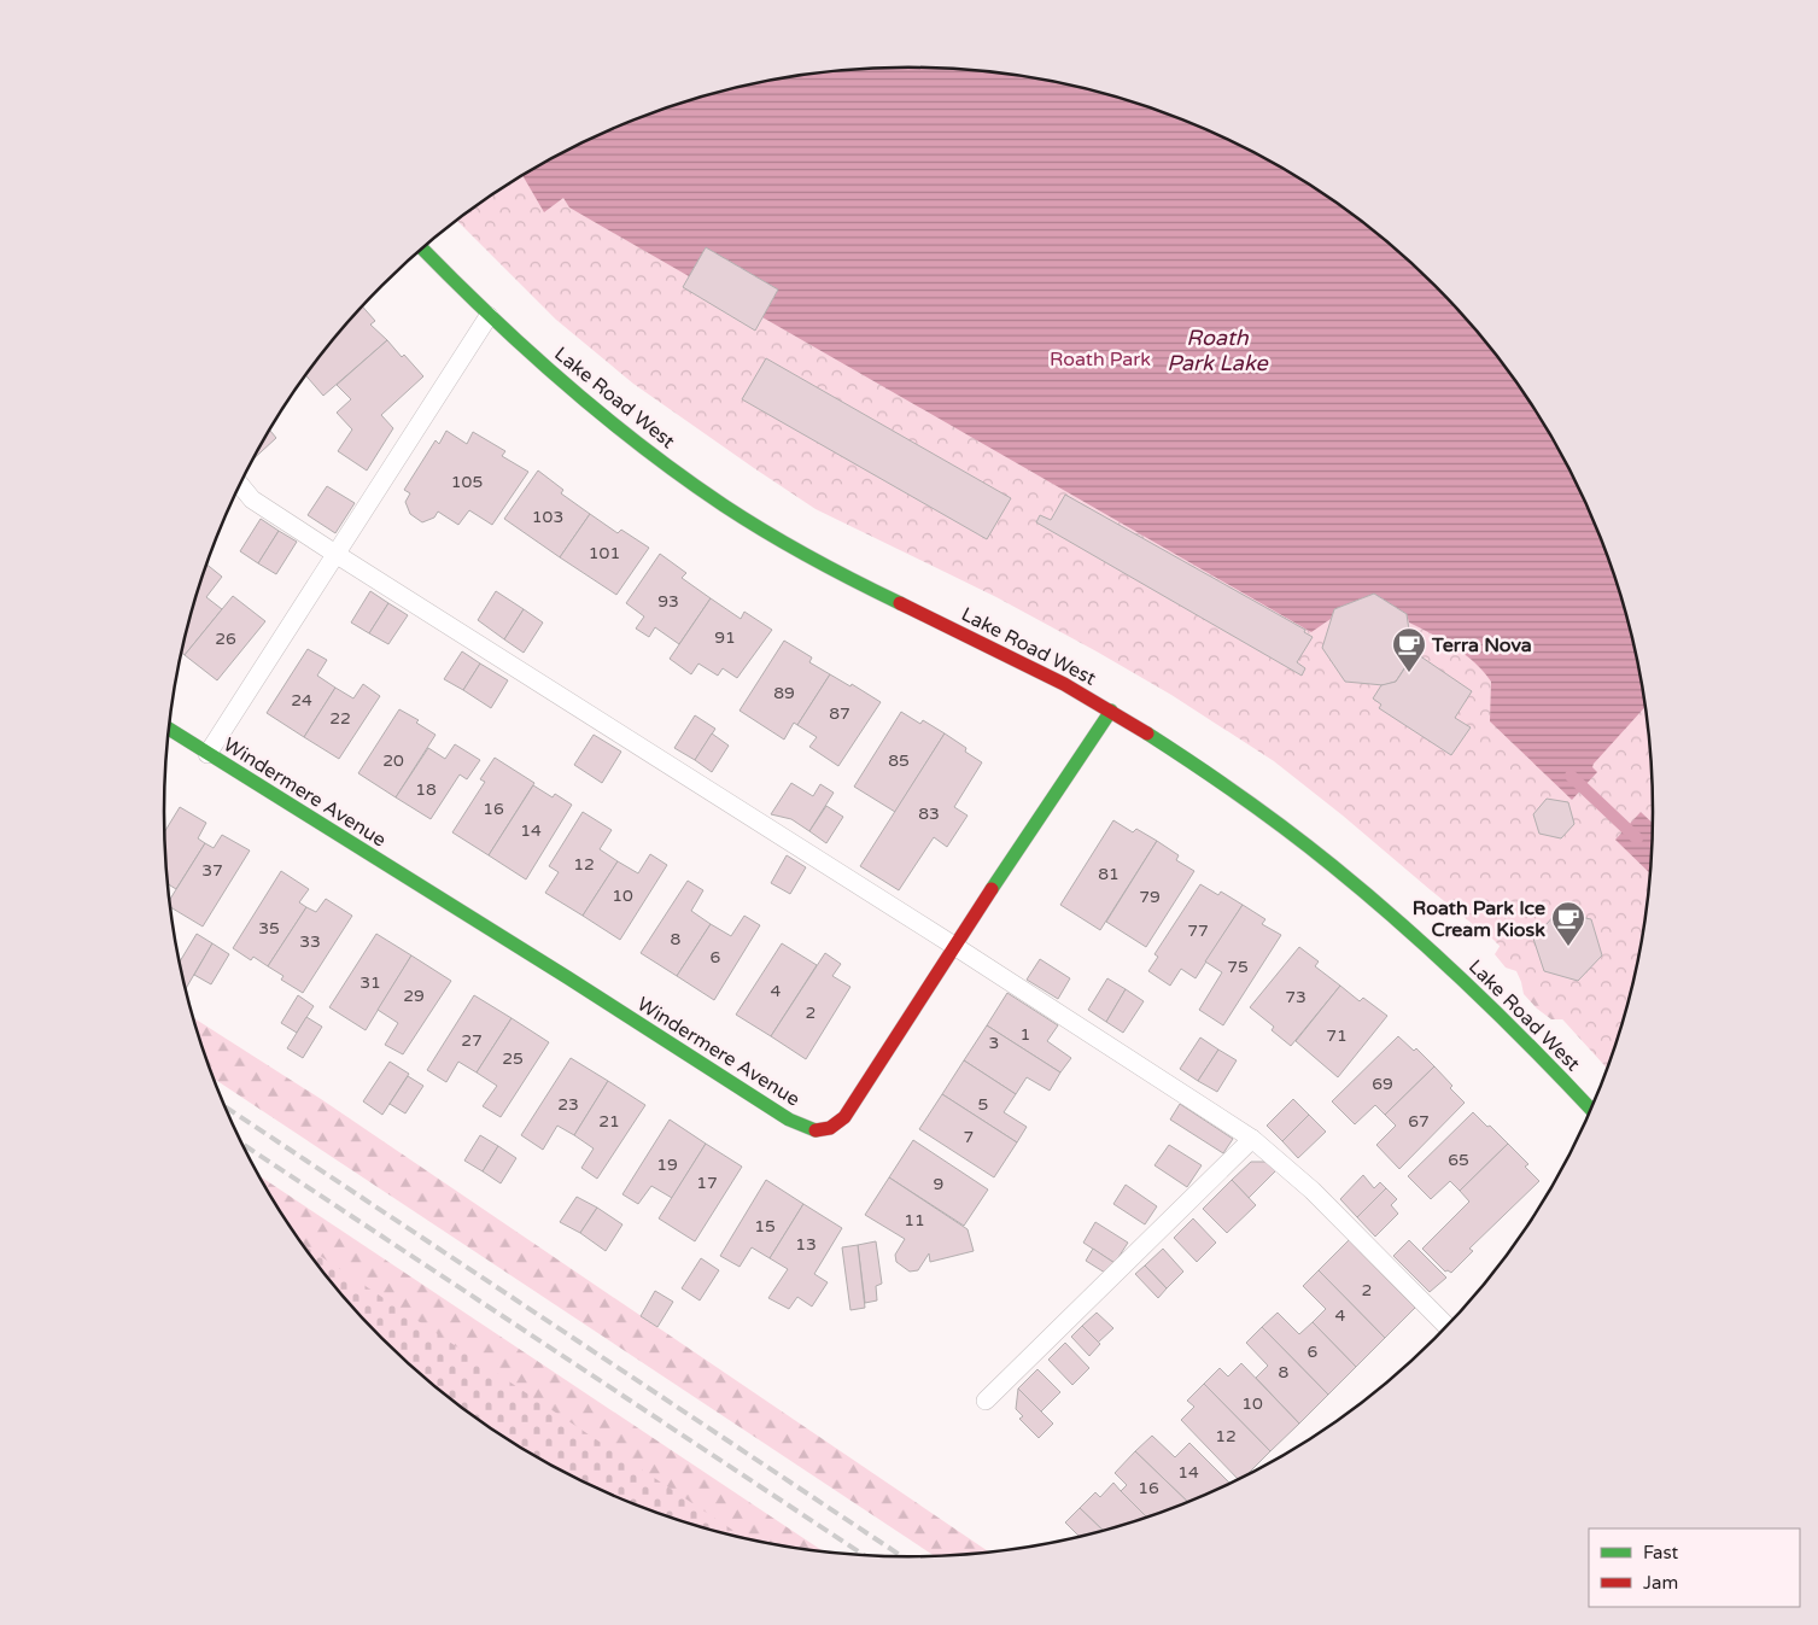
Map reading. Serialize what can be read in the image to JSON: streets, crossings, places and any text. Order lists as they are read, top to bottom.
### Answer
{
  "streets": {
    "street": ["Lake Road West", "Windermere Avenue"]
  },
  "crossings": [
    ["Lake Road West", "Windermere Avenue"]
  ],
  "water": ["Roath Park Lake"],
  "parks": ["Roath Park"],
  "places": {
    "cafe": ["Terra Nova", "Roath Park Ice Cream Kiosk"]
  },
  "house_numbers": [
    "105",
    "103",
    "101",
    "93",
    "91",
    "26",
    "89",
    "24",
    "87",
    "22",
    "20",
    "85",
    "18",
    "16",
    "83",
    "14",
    "12",
    "37",
    "81",
    "10",
    "79",
    "35",
    "77",
    "8",
    "33",
    "6",
    "75",
    "31",
    "4",
    "29",
    "73",
    "2",
    "1",
    "71",
    "27",
    "3",
    "25",
    "69",
    "23",
    "5",
    "21",
    "67",
    "7",
    "65",
    "19",
    "17",
    "9",
    "11",
    "15",
    "13",
    "2",
    "4",
    "6",
    "8",
    "10",
    "12",
    "14",
    "16"
  ],
  "legend": ["Fast", "Jam"]
}
